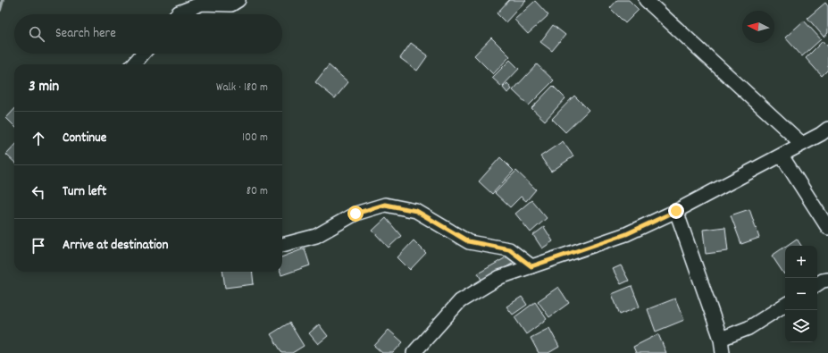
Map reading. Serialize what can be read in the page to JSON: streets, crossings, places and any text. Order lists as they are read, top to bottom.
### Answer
{
  "north": "left",
  "page": {
    "search": "Search here",
    "heading": ["3 min", "Walk · 180 m"],
    "list": [
      ["Continue", "100 m"],
      ["Turn left", "80 m"],
      "Arrive at destination"
    ],
    "map_buttons": ["+", "−"]
  }
}
